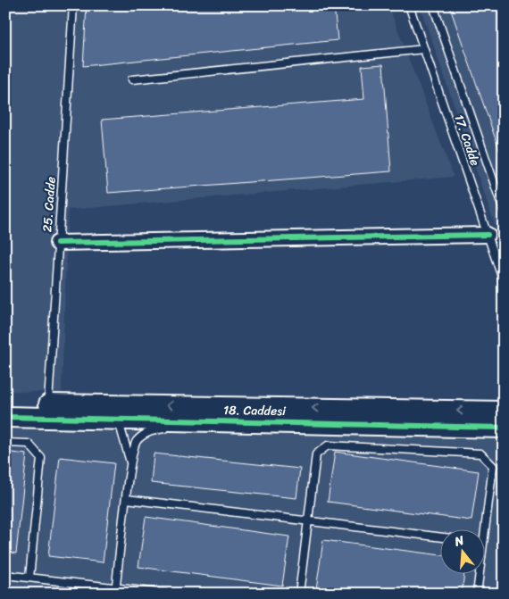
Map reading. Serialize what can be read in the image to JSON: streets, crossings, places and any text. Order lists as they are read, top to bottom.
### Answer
{
  "streets": {
    "street": ["18. Caddesi"],
    "lane": ["17. Cadde", "25. Cadde"]
  },
  "north": "top"
}
